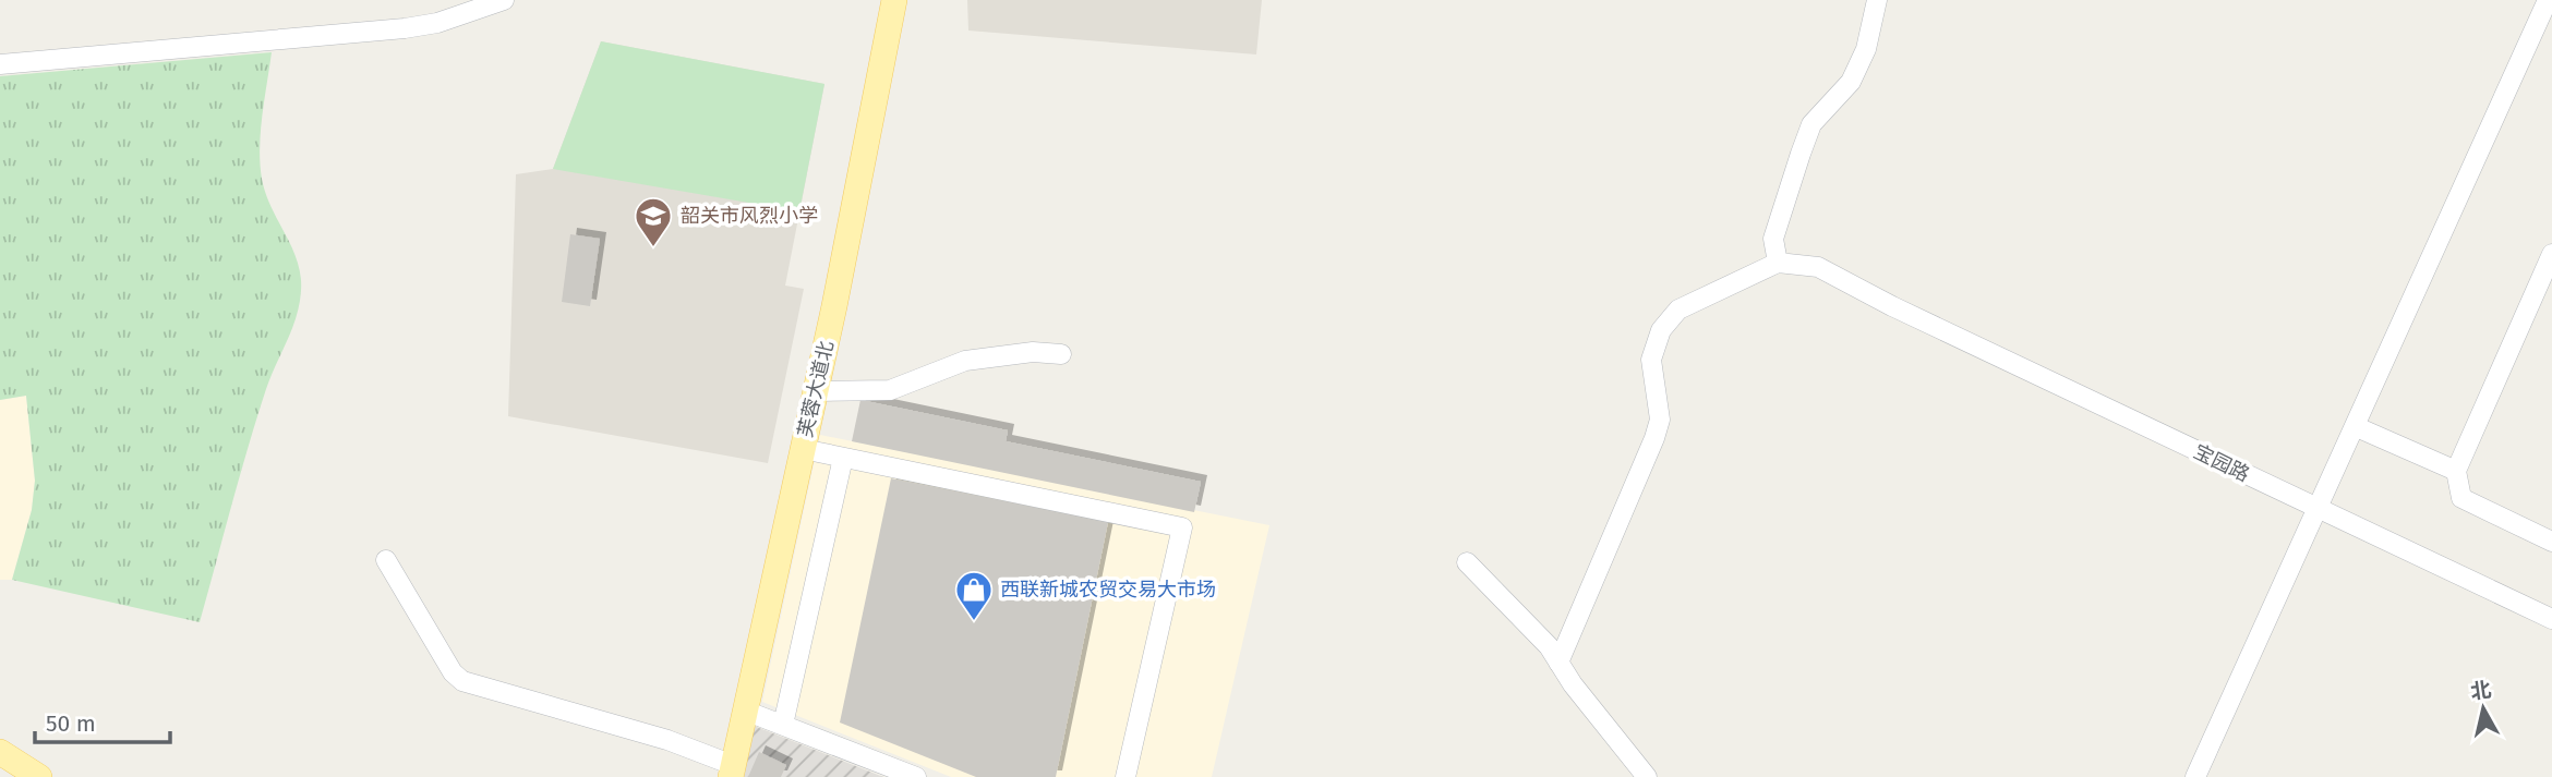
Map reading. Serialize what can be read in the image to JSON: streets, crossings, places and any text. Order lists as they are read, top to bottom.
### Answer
{
  "streets": {
    "main road": ["芙蓉大道北"],
    "street": ["宝园路"]
  },
  "places": {
    "school or university": ["韶关市风烈小学"],
    "shop": ["西联新城农贸交易大市场"]
  },
  "scale_bar": "50 m",
  "north": "top"
}
